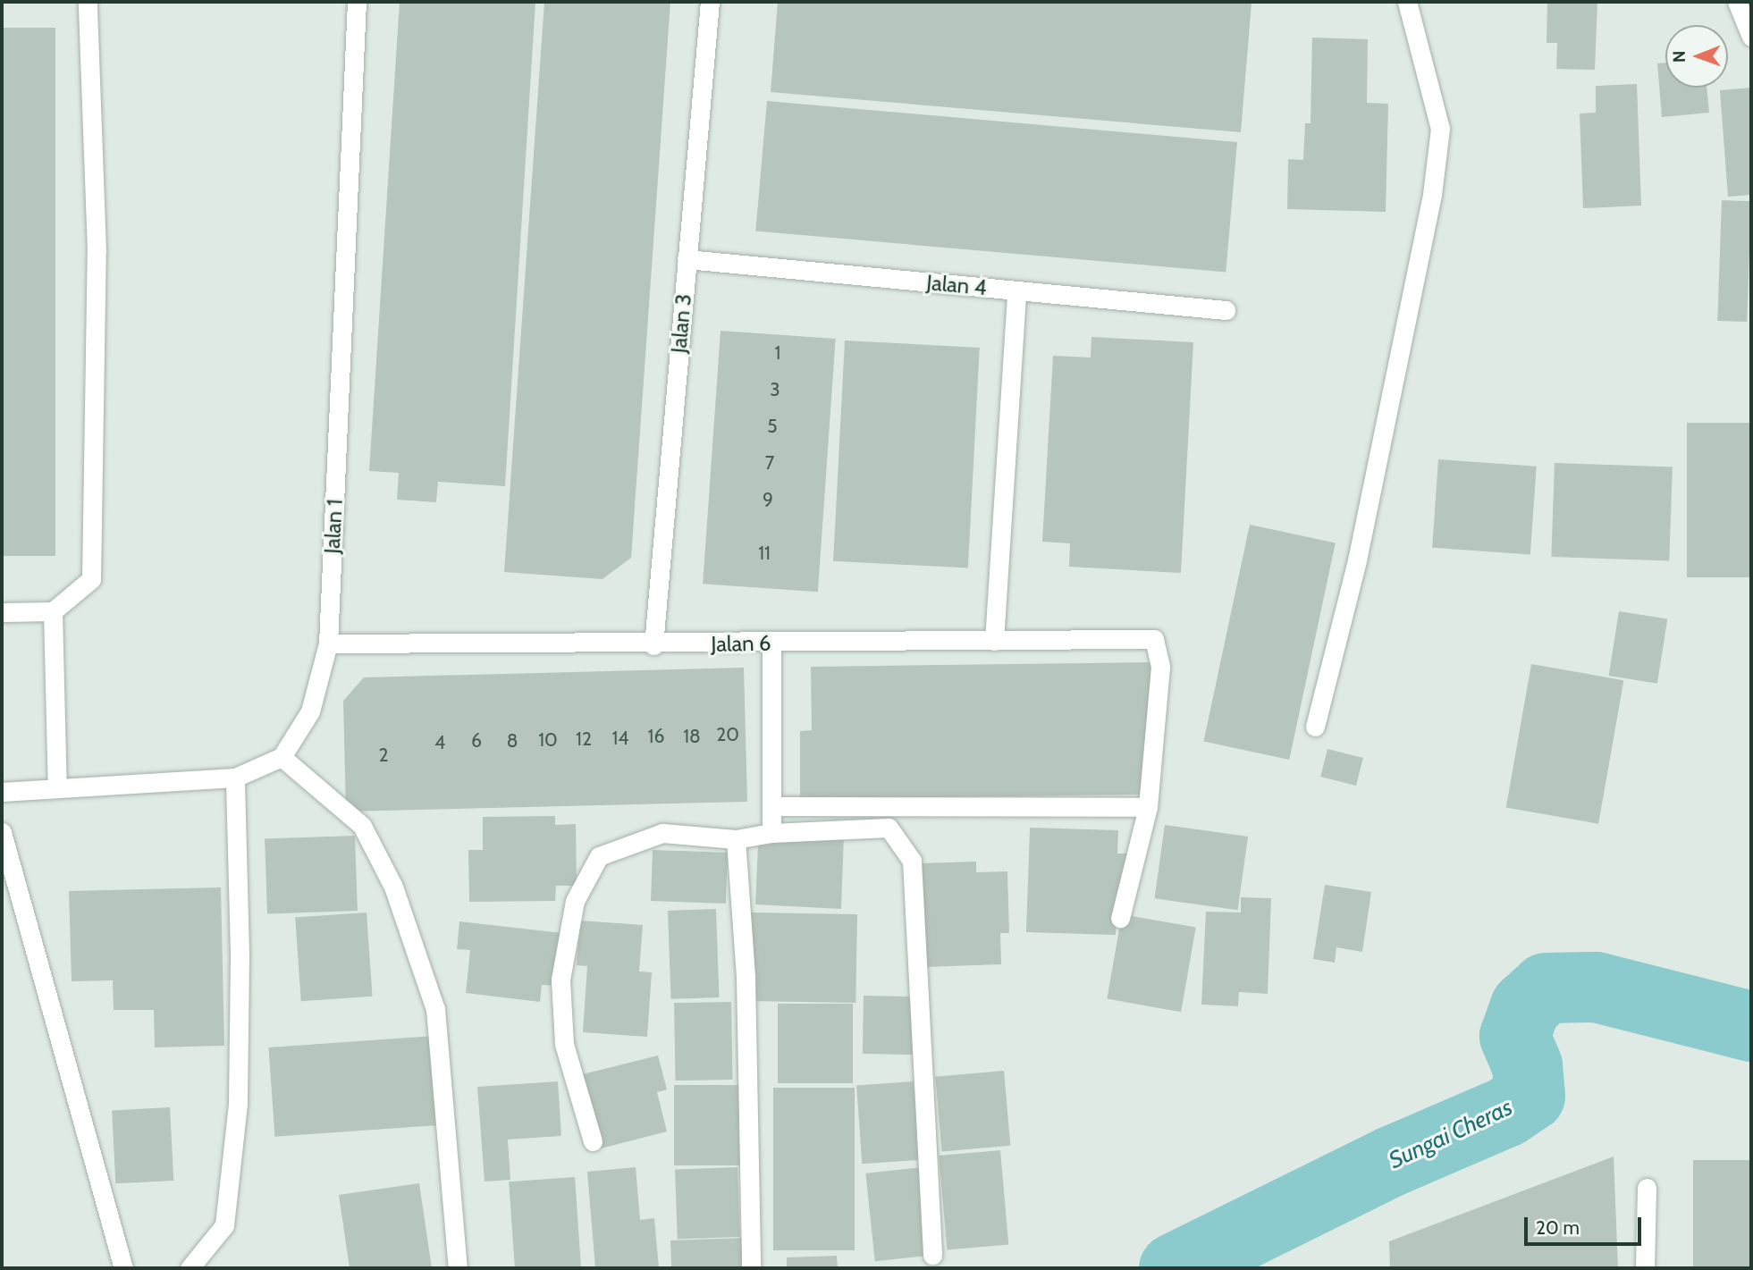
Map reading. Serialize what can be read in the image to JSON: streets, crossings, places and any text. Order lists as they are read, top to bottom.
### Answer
{
  "streets": {
    "street": [
      "Jalan 4",
      "Jalan 3",
      "Jalan 1",
      "Jalan 6"
    ]
  },
  "crossings": [
    ["Jalan 4", "Jalan 3"],
    ["Jalan 3", "Jalan 6"],
    ["Jalan 1", "Jalan 6"]
  ],
  "water": ["Sungai Cheras"],
  "house_numbers": [
    "1",
    "3",
    "5",
    "7",
    "9",
    "11",
    "20",
    "16",
    "18",
    "14",
    "12",
    "10",
    "6",
    "8",
    "4",
    "2"
  ],
  "scale_bar": "20 m",
  "north": "left"
}
